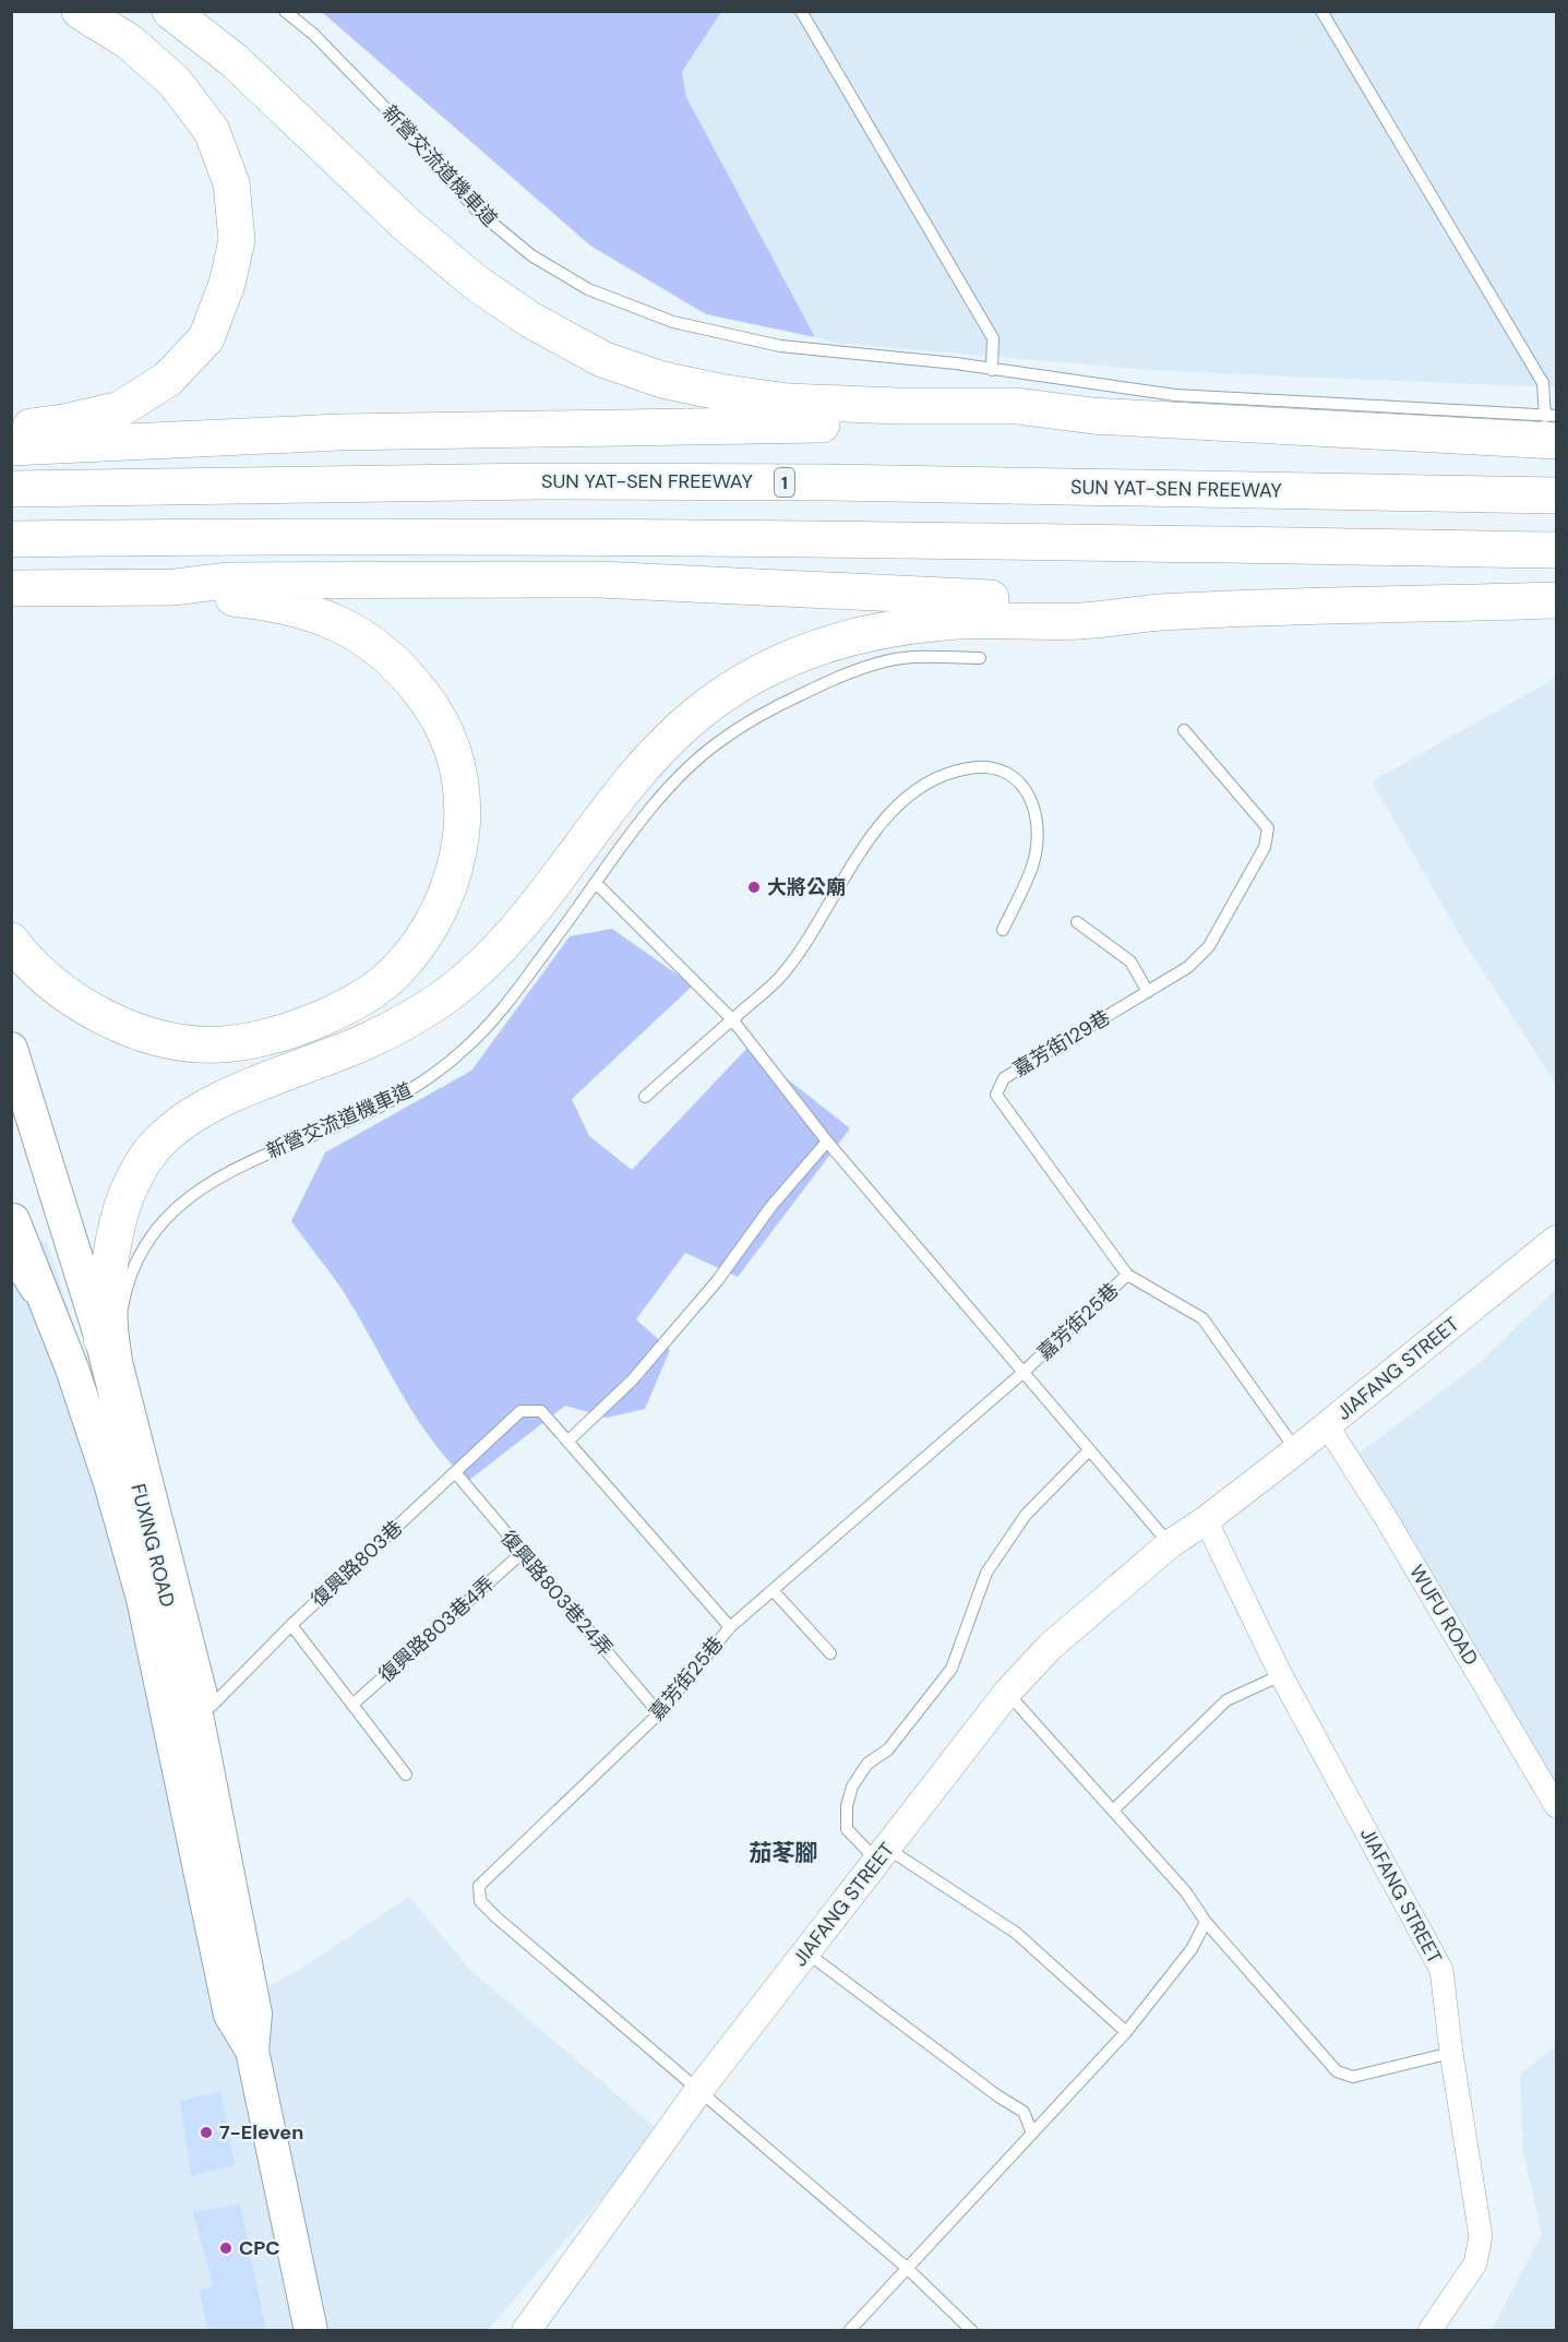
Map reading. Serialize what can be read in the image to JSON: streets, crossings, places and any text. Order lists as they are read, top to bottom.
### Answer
{
  "streets": {
    "highway": ["SUN YAT-SEN FREEWAY", "1"],
    "main road": ["FUXING ROAD"],
    "street": ["JIAFANG STREET", "WUFU ROAD"],
    "lane": [
      "新營交流道機車道",
      "嘉芳街129巷",
      "嘉芳街25巷",
      "復興路803巷",
      "復興路803巷24弄",
      "復興路803巷4弄"
    ]
  },
  "crossings": [
    ["新營交流道機車道", "FUXING ROAD"],
    ["新營交流道機車道", "復興路803巷"],
    ["嘉芳街129巷", "嘉芳街25巷"],
    ["嘉芳街129巷", "JIAFANG STREET"],
    ["嘉芳街25巷", "JIAFANG STREET"],
    ["嘉芳街25巷", "復興路803巷24弄"],
    ["JIAFANG STREET", "WUFU ROAD"],
    ["FUXING ROAD", "復興路803巷"],
    ["復興路803巷", "復興路803巷24弄"],
    ["復興路803巷24弄", "復興路803巷4弄"]
  ],
  "districts": ["茄苳腳"],
  "places": ["大將公廟", "7-Eleven", "CPC"]
}
